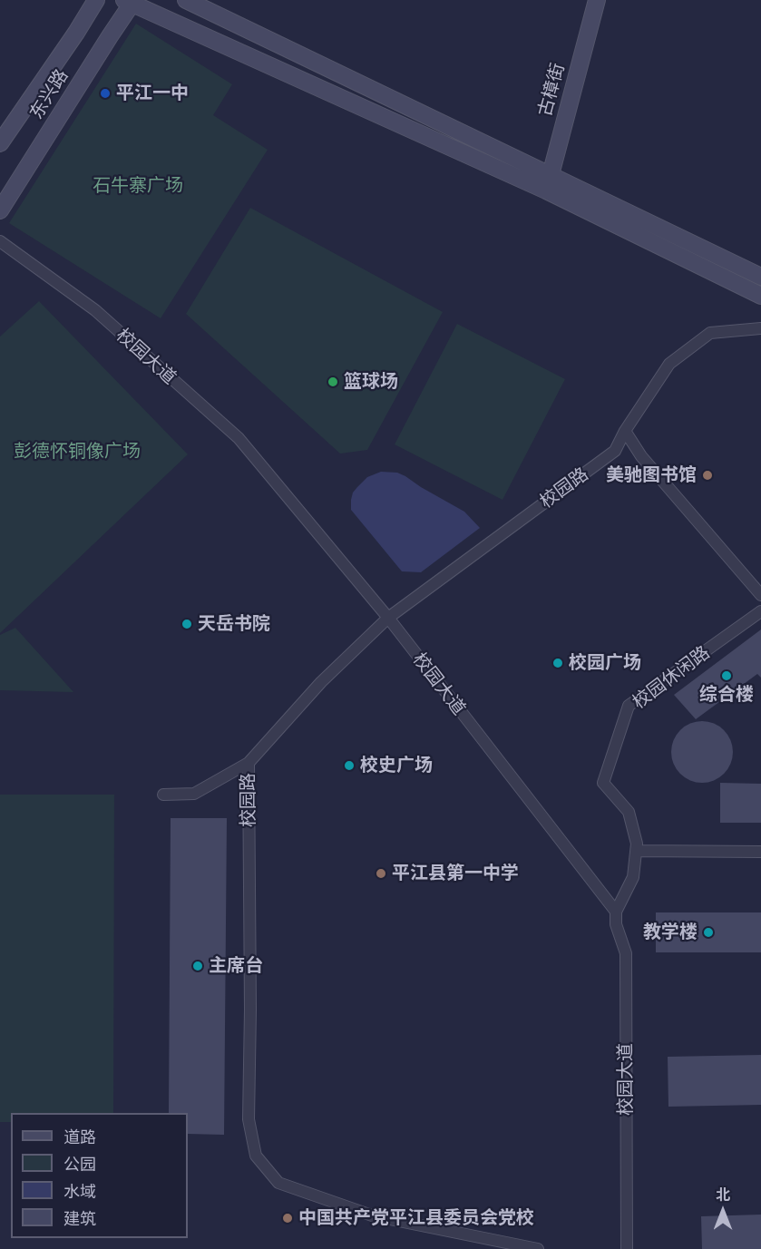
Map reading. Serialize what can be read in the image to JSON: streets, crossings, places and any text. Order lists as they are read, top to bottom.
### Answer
{
  "streets": {
    "street": ["古樟街", "东兴路"],
    "lane": ["校园大道", "校园路", "校园休闲路"]
  },
  "crossings": [
    ["校园大道", "校园路"],
    ["校园大道", "校园休闲路"]
  ],
  "parks": ["石牛寨广场", "彭德怀铜像广场"],
  "places": [
    "平江一中",
    "篮球场",
    "美驰图书馆",
    "天岳书院",
    "校园广场",
    "综合楼",
    "校史广场",
    "平江县第一中学",
    "教学楼",
    "主席台",
    "中国共产党平江县委员会党校"
  ],
  "legend": [
    "道路",
    "公园",
    "水域",
    "建筑"
  ],
  "north": "top"
}
